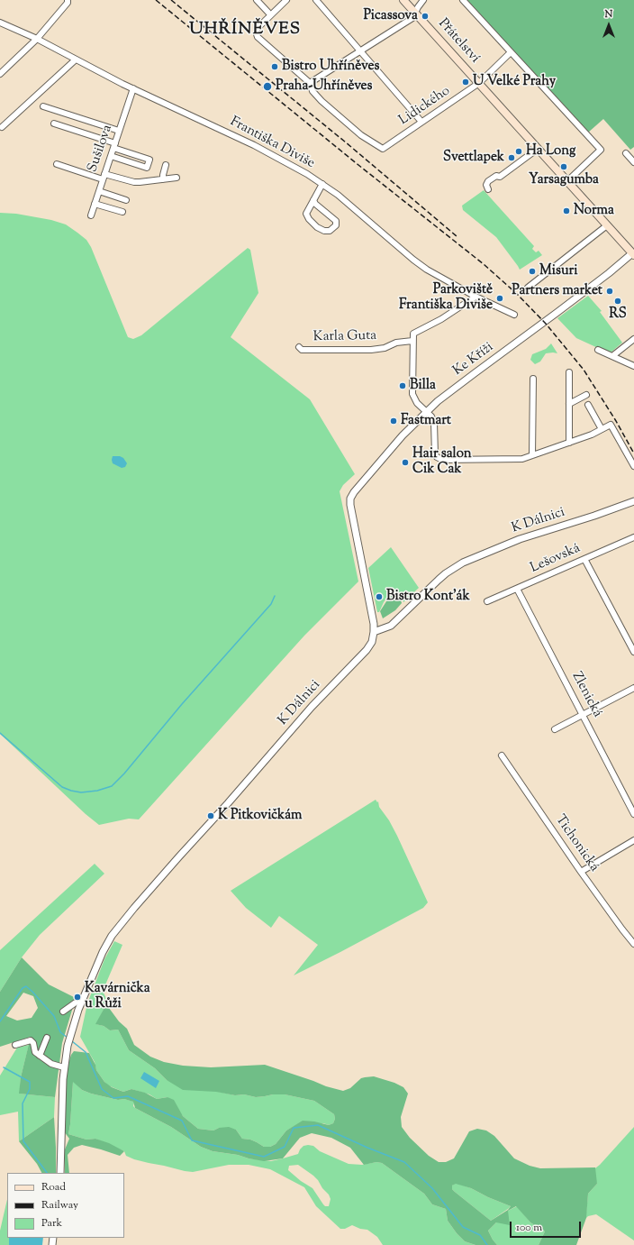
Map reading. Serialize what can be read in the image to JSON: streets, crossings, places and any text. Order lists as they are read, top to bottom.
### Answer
{
  "streets": {
    "main road": ["Přátelství"],
    "street": [
      "Lidického",
      "Františka Diviše",
      "Sušilova",
      "Karla Guta",
      "Ke Kříži",
      "K Dálnici",
      "Lešovská",
      "Zlenická",
      "Tichonická"
    ]
  },
  "crossings": [
    ["Přátelství", "Lidického"],
    ["Přátelství", "Ke Kříži"],
    ["Františka Diviše", "Sušilova"],
    ["Ke Kříži", "K Dálnici"],
    ["Lešovská", "Zlenická"]
  ],
  "districts": ["UHŘÍNĚVES"],
  "places": [
    "Picassova",
    "Bistro Uhříněves",
    "U Velké Prahy",
    "Praha-Uhříněves",
    "Ha Long",
    "Svettlapek",
    "Yarsagumba",
    "Norma",
    "Misuri",
    "Partners market",
    "Parkoviště Františka Diviše",
    "RS",
    "Billa",
    "Fastmart",
    "Hair salon Cik Cak",
    "Bistro Kont'ák",
    "K Pitkovičkám",
    "Kavárnička u Růži"
  ],
  "legend": ["Road", "Railway", "Park"],
  "scale_bar": "100 m",
  "north": "top"
}
